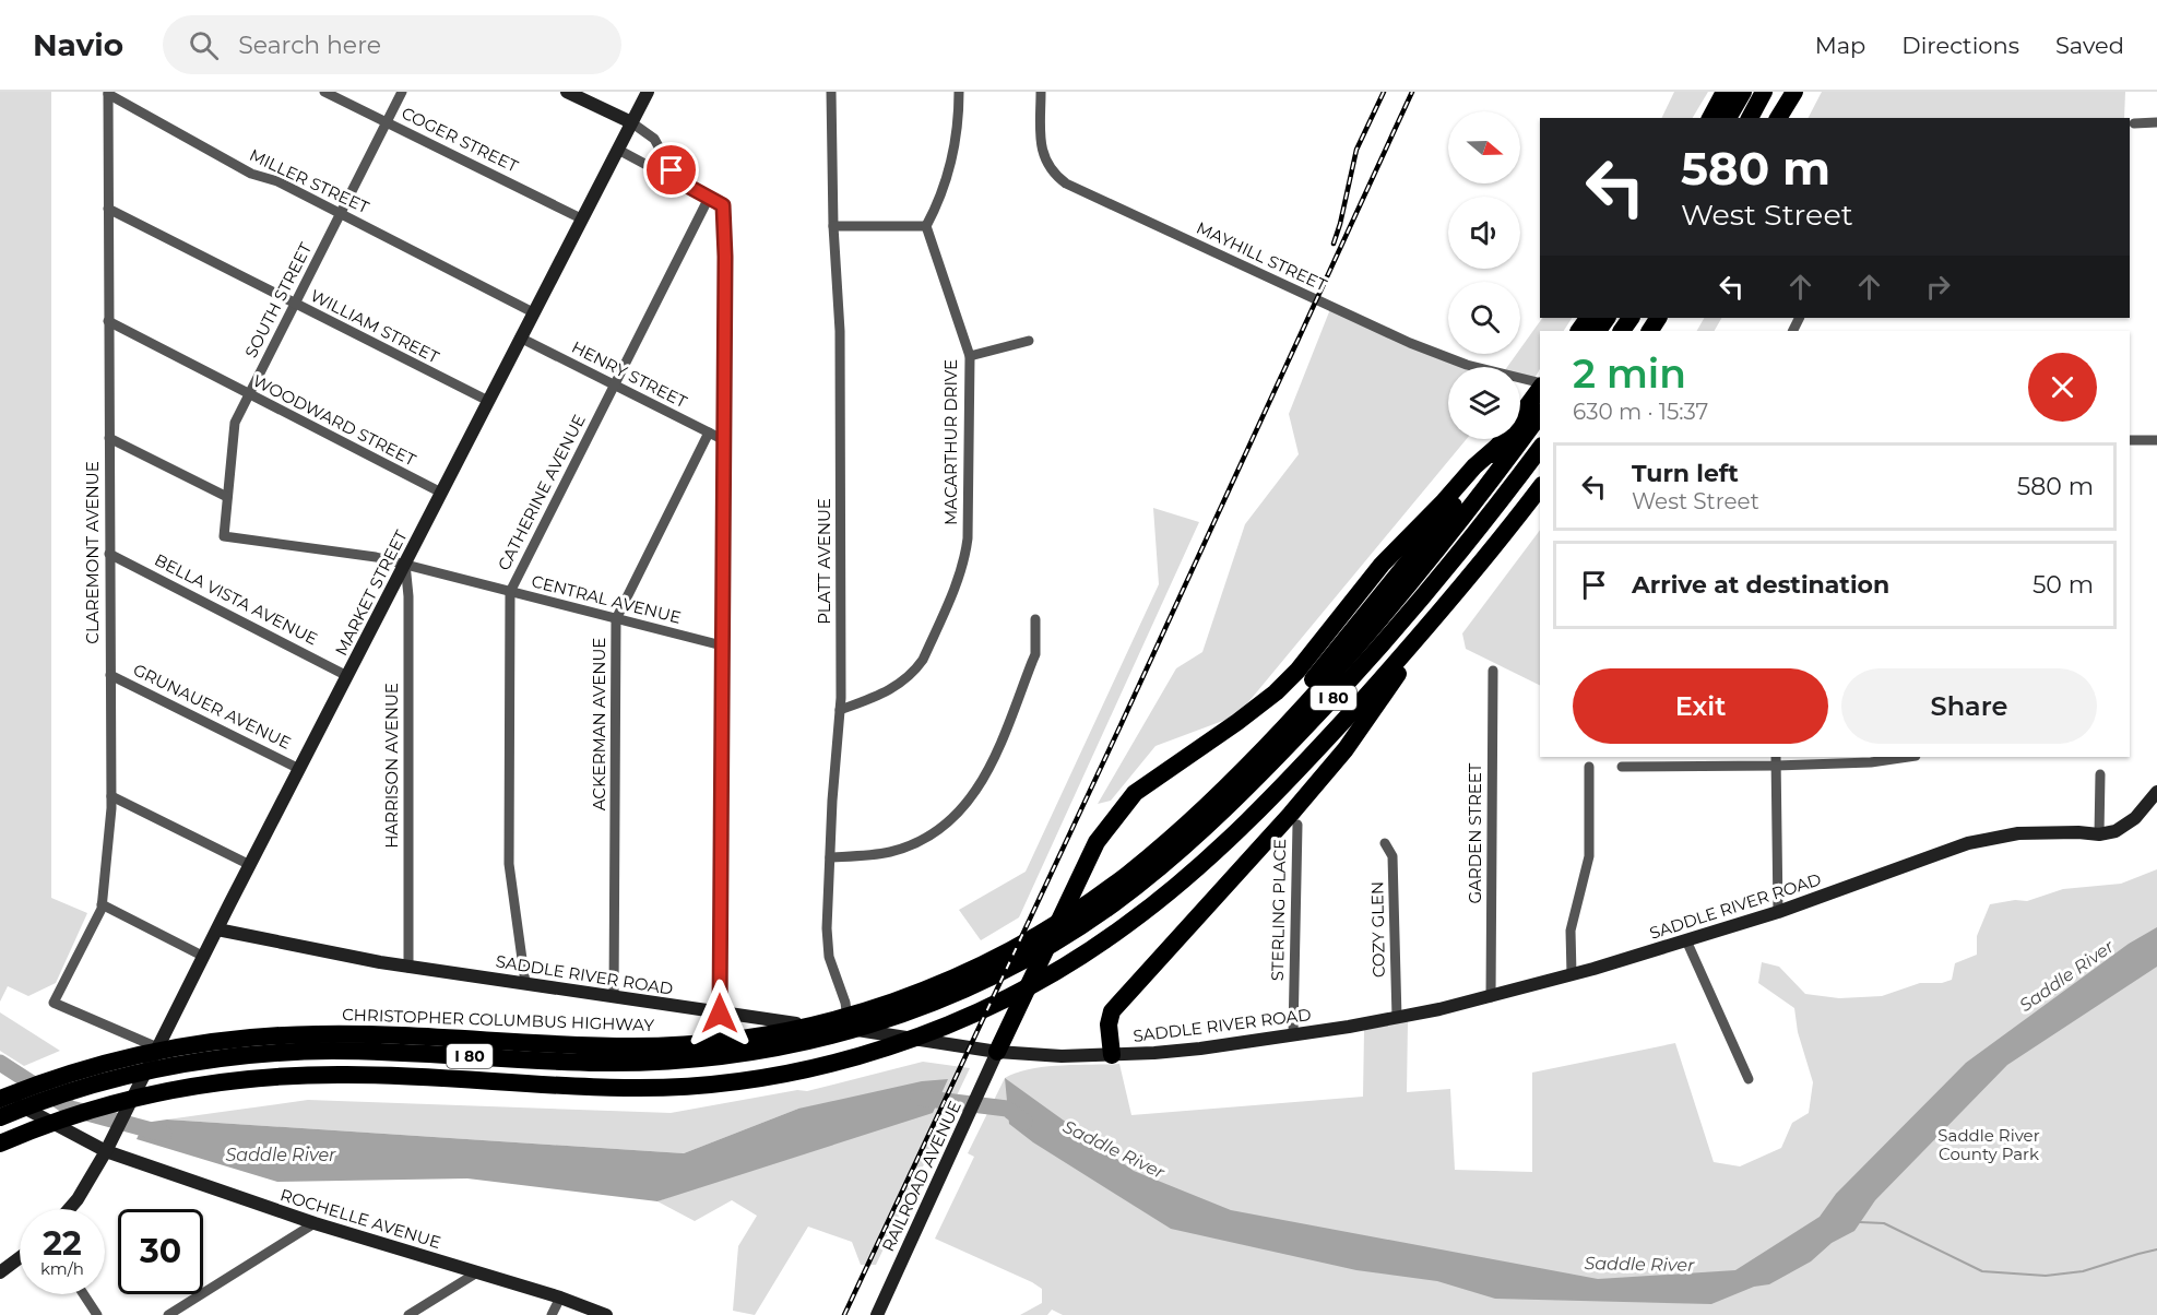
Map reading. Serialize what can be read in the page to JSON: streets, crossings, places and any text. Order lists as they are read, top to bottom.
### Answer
{
  "streets": {
    "highway": ["I 80", "CHRISTOPHER COLUMBUS HIGHWAY"],
    "street": [
      "COGER STREET",
      "MILLER STREET",
      "MAYHILL STREET",
      "SOUTH STREET",
      "WILLIAM STREET",
      "HENRY STREET",
      "WOODWARD STREET",
      "MACARTHUR DRIVE",
      "CATHERINE AVENUE",
      "CLAREMONT AVENUE",
      "PLATT AVENUE",
      "MARKET STREET",
      "BELLA VISTA AVENUE",
      "CENTRAL AVENUE",
      "GRUNAUER AVENUE",
      "ACKERMAN AVENUE",
      "HARRISON AVENUE",
      "GARDEN STREET",
      "SADDLE RIVER ROAD",
      "STERLING PLACE",
      "COZY GLEN",
      "RAILROAD AVENUE",
      "ROCHELLE AVENUE"
    ]
  },
  "crossings": [
    ["COGER STREET", "SOUTH STREET"],
    ["COGER STREET", "MARKET STREET"],
    ["MILLER STREET", "SOUTH STREET"],
    ["MILLER STREET", "CLAREMONT AVENUE"],
    ["MILLER STREET", "MARKET STREET"],
    ["SOUTH STREET", "WILLIAM STREET"],
    ["SOUTH STREET", "WOODWARD STREET"],
    ["SOUTH STREET", "CENTRAL AVENUE"],
    ["WILLIAM STREET", "CLAREMONT AVENUE"],
    ["WILLIAM STREET", "MARKET STREET"],
    ["HENRY STREET", "CATHERINE AVENUE"],
    ["HENRY STREET", "MARKET STREET"],
    ["HENRY STREET", "ACKERMAN AVENUE"],
    ["WOODWARD STREET", "CLAREMONT AVENUE"],
    ["WOODWARD STREET", "MARKET STREET"],
    ["MACARTHUR DRIVE", "PLATT AVENUE"],
    ["CATHERINE AVENUE", "CENTRAL AVENUE"],
    ["CATHERINE AVENUE", "SADDLE RIVER ROAD"],
    ["CLAREMONT AVENUE", "MARKET STREET"],
    ["CLAREMONT AVENUE", "BELLA VISTA AVENUE"],
    ["CLAREMONT AVENUE", "GRUNAUER AVENUE"],
    ["PLATT AVENUE", "SADDLE RIVER ROAD"],
    ["MARKET STREET", "BELLA VISTA AVENUE"],
    ["MARKET STREET", "CENTRAL AVENUE"],
    ["MARKET STREET", "GRUNAUER AVENUE"],
    ["MARKET STREET", "HARRISON AVENUE"],
    ["MARKET STREET", "SADDLE RIVER ROAD"],
    ["MARKET STREET", "ROCHELLE AVENUE"],
    ["CENTRAL AVENUE", "ACKERMAN AVENUE"],
    ["CENTRAL AVENUE", "HARRISON AVENUE"],
    ["ACKERMAN AVENUE", "SADDLE RIVER ROAD"],
    ["HARRISON AVENUE", "SADDLE RIVER ROAD"],
    ["GARDEN STREET", "SADDLE RIVER ROAD"],
    ["SADDLE RIVER ROAD", "STERLING PLACE"],
    ["SADDLE RIVER ROAD", "COZY GLEN"],
    ["SADDLE RIVER ROAD", "RAILROAD AVENUE"],
    ["CHRISTOPHER COLUMBUS HIGHWAY", "ROCHELLE AVENUE"]
  ],
  "water": ["Saddle River"],
  "parks": ["Saddle River County Park"],
  "north": "right",
  "page": {
    "header": "Navio",
    "search": "Search here",
    "nav": ["Map", "Directions", "Saved"],
    "turn": ["580 m", "West Street"],
    "heading": ["2 min", "630 m · 15:37"],
    "list": [
      {
        "name": "Turn left",
        "note": "West Street",
        "value": "580 m"
      },
      {
        "name": "Arrive at destination",
        "value": "50 m"
      }
    ],
    "buttons": ["Exit", "Share"],
    "speed": "22 km/h",
    "limit": "30"
  }
}
